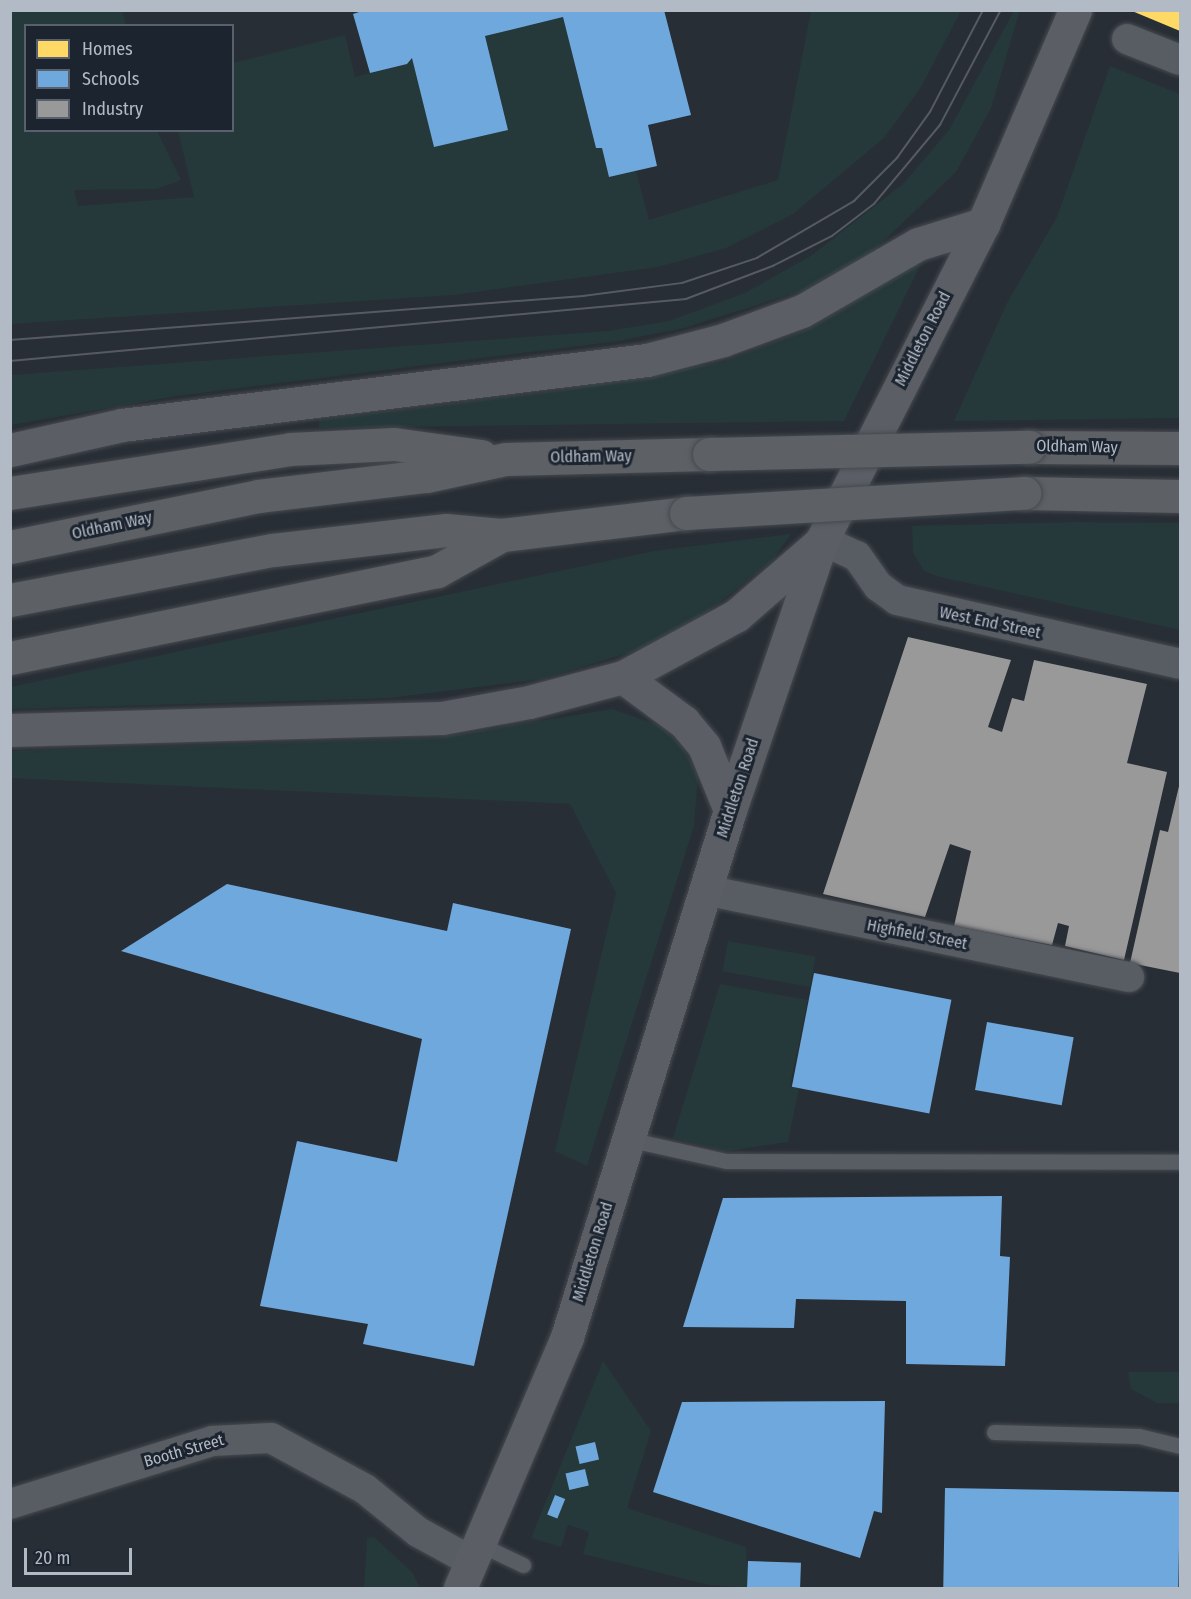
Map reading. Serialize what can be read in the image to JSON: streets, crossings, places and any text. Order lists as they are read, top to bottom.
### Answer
{
  "streets": {
    "highway": ["Oldham Way"],
    "main road": ["Middleton Road"],
    "street": ["West End Street", "Highfield Street", "Booth Street"]
  },
  "crossings": [
    ["Middleton Road", "West End Street"],
    ["Middleton Road", "Highfield Street"],
    ["Middleton Road", "Booth Street"]
  ],
  "legend": ["Homes", "Schools", "Industry"],
  "scale_bar": "20 m"
}
